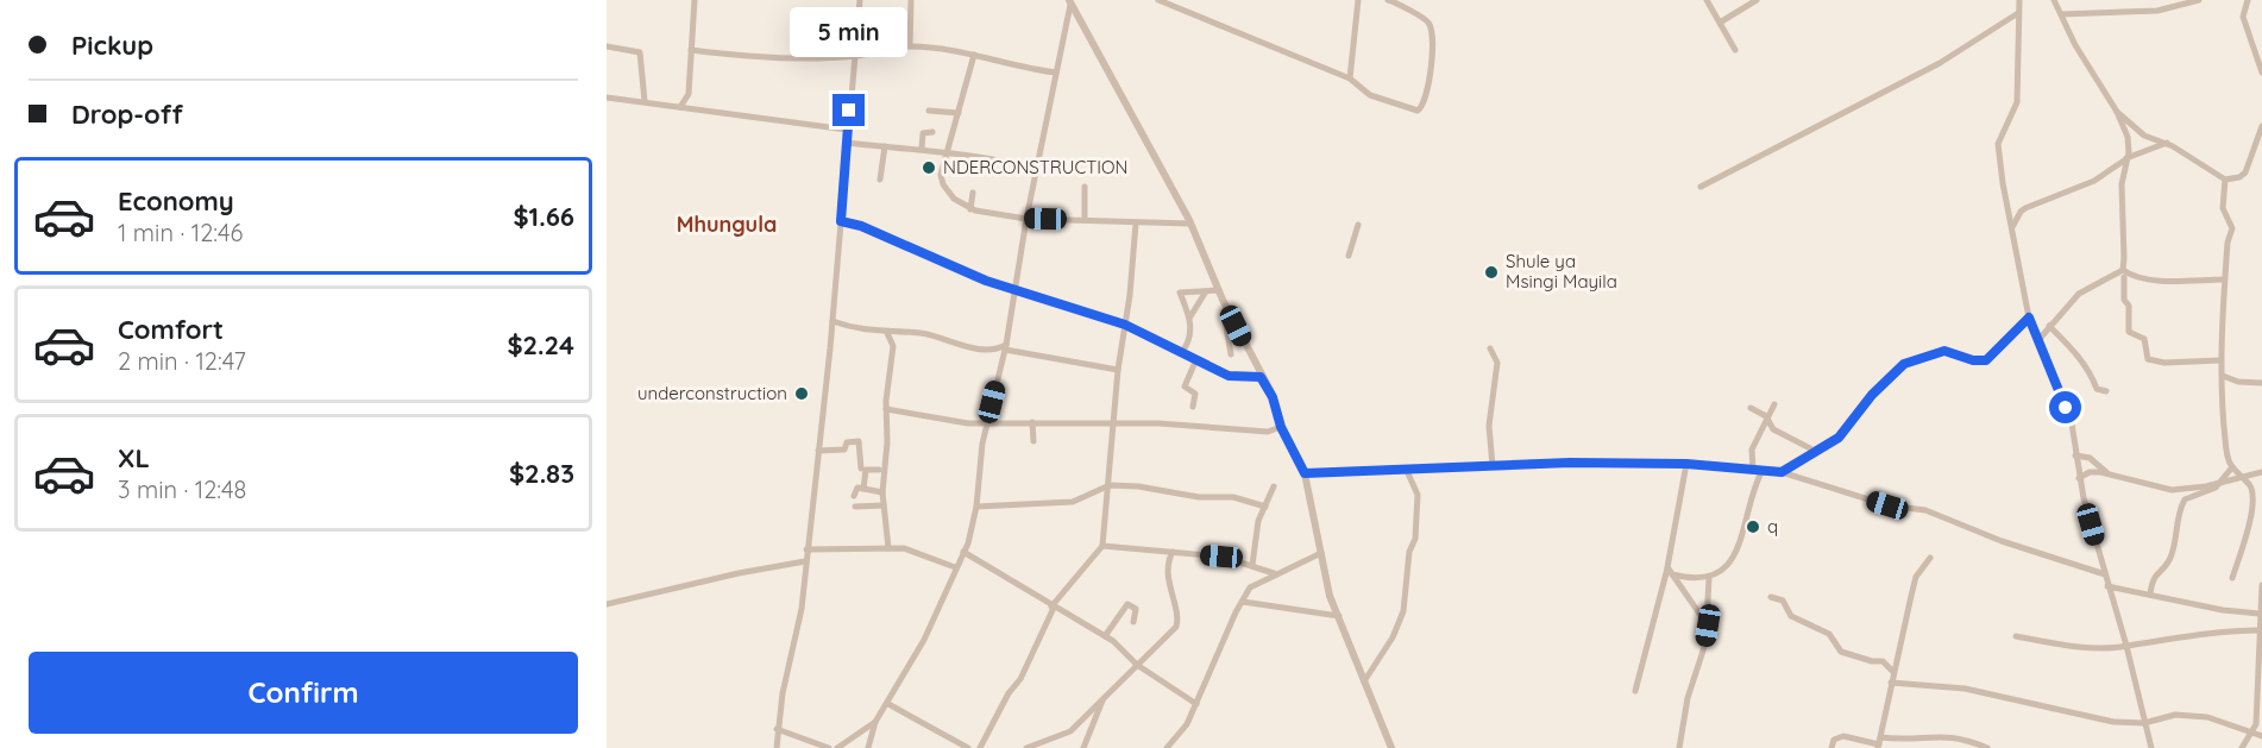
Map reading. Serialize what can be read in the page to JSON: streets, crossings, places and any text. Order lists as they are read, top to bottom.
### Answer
{
  "districts": ["Mhungula"],
  "places": [
    "NDERCONSTRUCTION",
    "Shule ya Msingi Mayila",
    "underconstruction",
    "q"
  ],
  "page": {
    "banner": ["Pickup", "Drop-off"],
    "bubble": "5 min",
    "list": [
      {
        "name": "Economy",
        "note": "1 min · 12:46",
        "value": "$1.66"
      },
      {
        "name": "Comfort",
        "note": "2 min · 12:47",
        "value": "$2.24"
      },
      {
        "name": "XL",
        "note": "3 min · 12:48",
        "value": "$2.83"
      }
    ],
    "buttons": "Confirm"
  }
}
